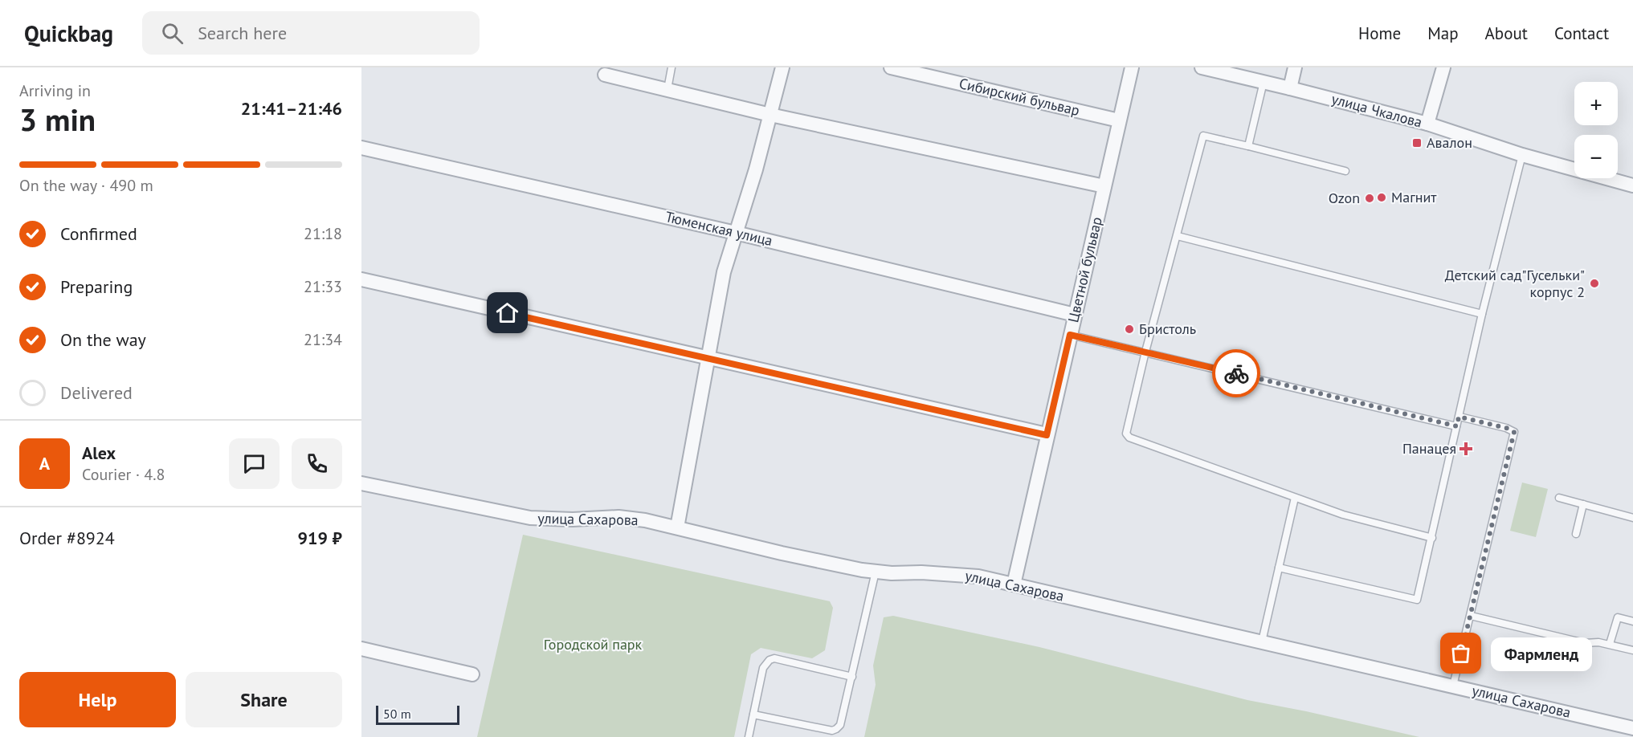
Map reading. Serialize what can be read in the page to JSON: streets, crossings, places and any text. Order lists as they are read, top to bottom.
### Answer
{
  "streets": {
    "street": [
      "Сибирский бульвар",
      "улица Чкалова",
      "Тюменская улица",
      "Цветной бульвар",
      "улица Сахарова"
    ]
  },
  "crossings": [
    ["Сибирский бульвар", "Цветной бульвар"],
    ["Тюменская улица", "Цветной бульвар"],
    ["Цветной бульвар", "улица Сахарова"]
  ],
  "parks": ["Городской парк"],
  "places": {
    "transit": ["Авалон"],
    "other": [
      "Магнит",
      "Ozon",
      "Детский сад\"Гусельки\" корпус 2",
      "Бристоль",
      "Фармленд"
    ],
    "health": ["Панацея"]
  },
  "scale_bar": "50 m",
  "page": {
    "header": "Quickbag",
    "search": "Search here",
    "nav": [
      "Home",
      "Map",
      "About",
      "Contact"
    ],
    "heading": ["3 min", "Arriving in", "21:41–21:46"],
    "panel": [
      "Alex",
      "Courier · 4.8",
      "Order #8924",
      "919 ₽"
    ],
    "map_buttons": ["+", "−"],
    "bar": "On the way · 490 m",
    "list": [
      ["Confirmed", "21:18"],
      ["Preparing", "21:33"],
      ["On the way", "21:34"],
      "Delivered"
    ],
    "round": "A",
    "bubble": "Фармленд",
    "buttons": ["Help", "Share"],
    "scale": "50 m"
  }
}
